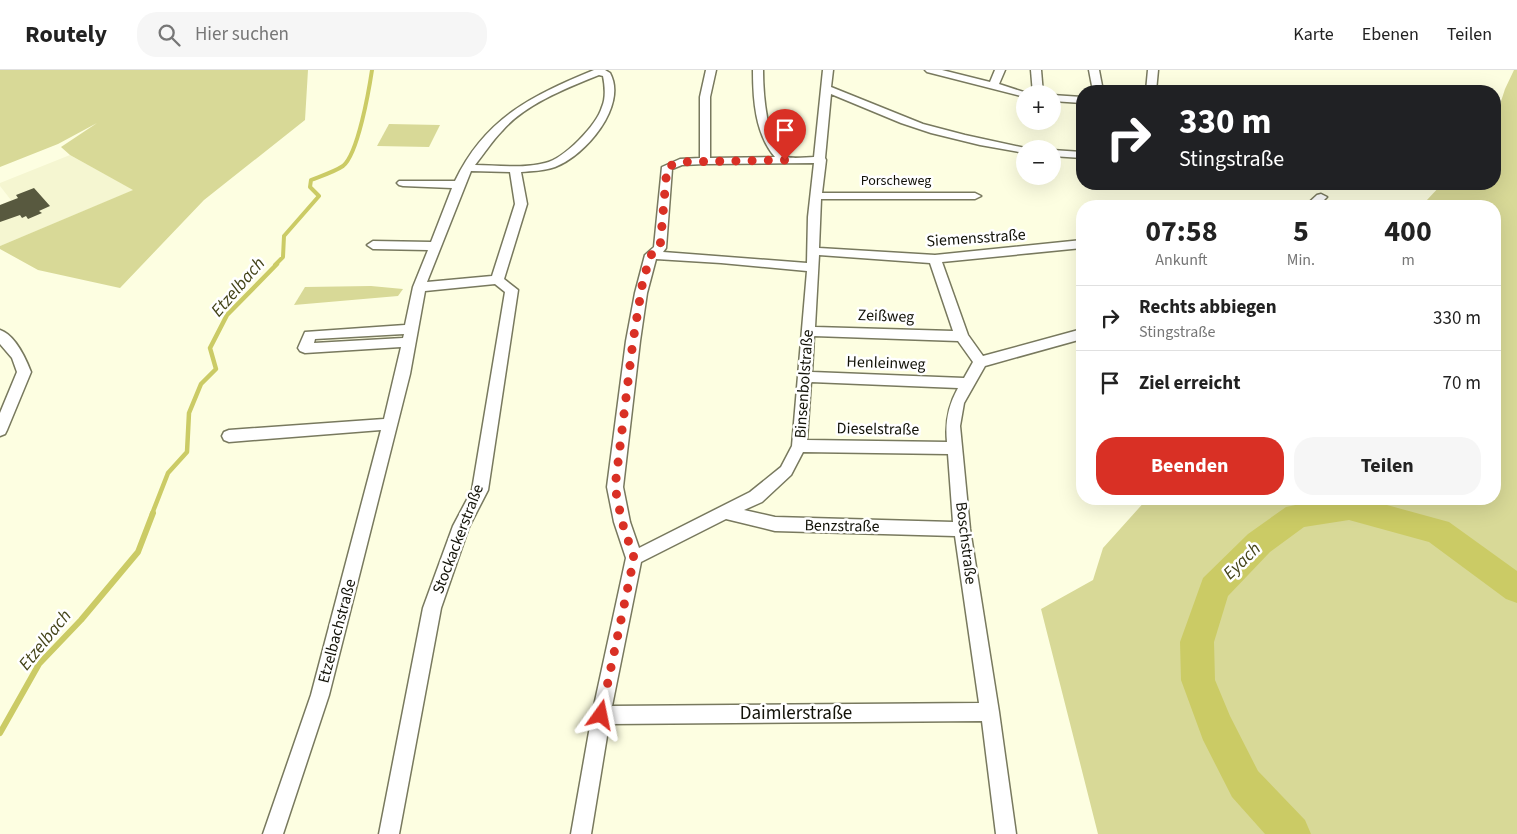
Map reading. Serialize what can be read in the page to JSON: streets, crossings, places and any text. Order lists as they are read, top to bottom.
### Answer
{
  "streets": {
    "street": [
      "Porscheweg",
      "Siemensstraße",
      "Zeißweg",
      "Henleinweg",
      "Binsenbolstraße",
      "Dieselstraße",
      "Benzstraße",
      "Stockackerstraße",
      "Boschstraße",
      "Etzelbachstraße",
      "Daimlerstraße"
    ]
  },
  "crossings": [
    ["Porscheweg", "Binsenbolstraße"],
    ["Siemensstraße", "Binsenbolstraße"],
    ["Zeißweg", "Binsenbolstraße"],
    ["Henleinweg", "Binsenbolstraße"],
    ["Henleinweg", "Boschstraße"],
    ["Binsenbolstraße", "Dieselstraße"],
    ["Binsenbolstraße", "Benzstraße"],
    ["Dieselstraße", "Boschstraße"],
    ["Benzstraße", "Boschstraße"],
    ["Boschstraße", "Daimlerstraße"]
  ],
  "water": ["Etzelbach", "Eyach"],
  "page": {
    "header": "Routely",
    "search": "Hier suchen",
    "nav": ["Karte", "Ebenen", "Teilen"],
    "map_buttons": ["+", "−"],
    "turn": ["330 m", "Stingstraße"],
    "eta": [
      "07:58",
      "Ankunft",
      "5",
      "Min.",
      "400",
      "m"
    ],
    "list": [
      {
        "name": "Rechts abbiegen",
        "note": "Stingstraße",
        "value": "330 m"
      },
      {
        "name": "Ziel erreicht",
        "value": "70 m"
      }
    ],
    "buttons": ["Beenden", "Teilen"]
  }
}
